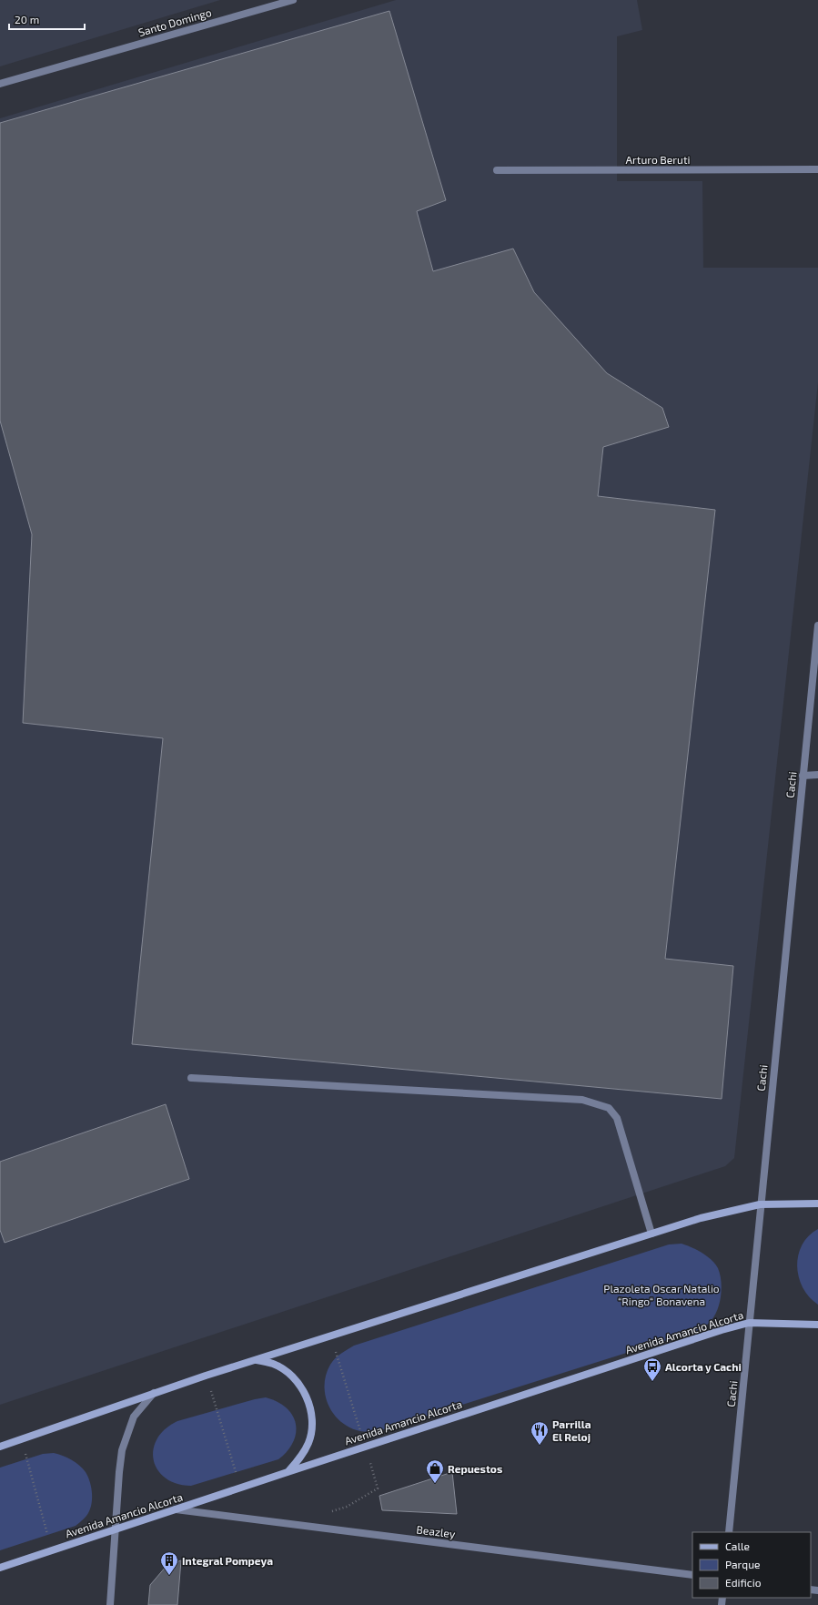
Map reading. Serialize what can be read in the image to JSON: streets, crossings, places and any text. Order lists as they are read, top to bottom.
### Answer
{
  "streets": {
    "main road": ["Avenida Amancio Alcorta"],
    "street": [
      "Santo Domingo",
      "Arturo Beruti",
      "Cachi",
      "Beazley"
    ]
  },
  "crossings": [
    ["Cachi", "Avenida Amancio Alcorta"],
    ["Avenida Amancio Alcorta", "Beazley"]
  ],
  "parks": ["Plazoleta Oscar Natalio “Ringo“ Bonavena"],
  "places": {
    "bus stop": ["Alcorta y Cachi"],
    "restaurant": ["Parrilla El Reloj"],
    "shop": ["Repuestos"],
    "building": ["Integral Pompeya"]
  },
  "legend": ["Calle", "Parque", "Edificio"],
  "scale_bar": "20 m"
}
